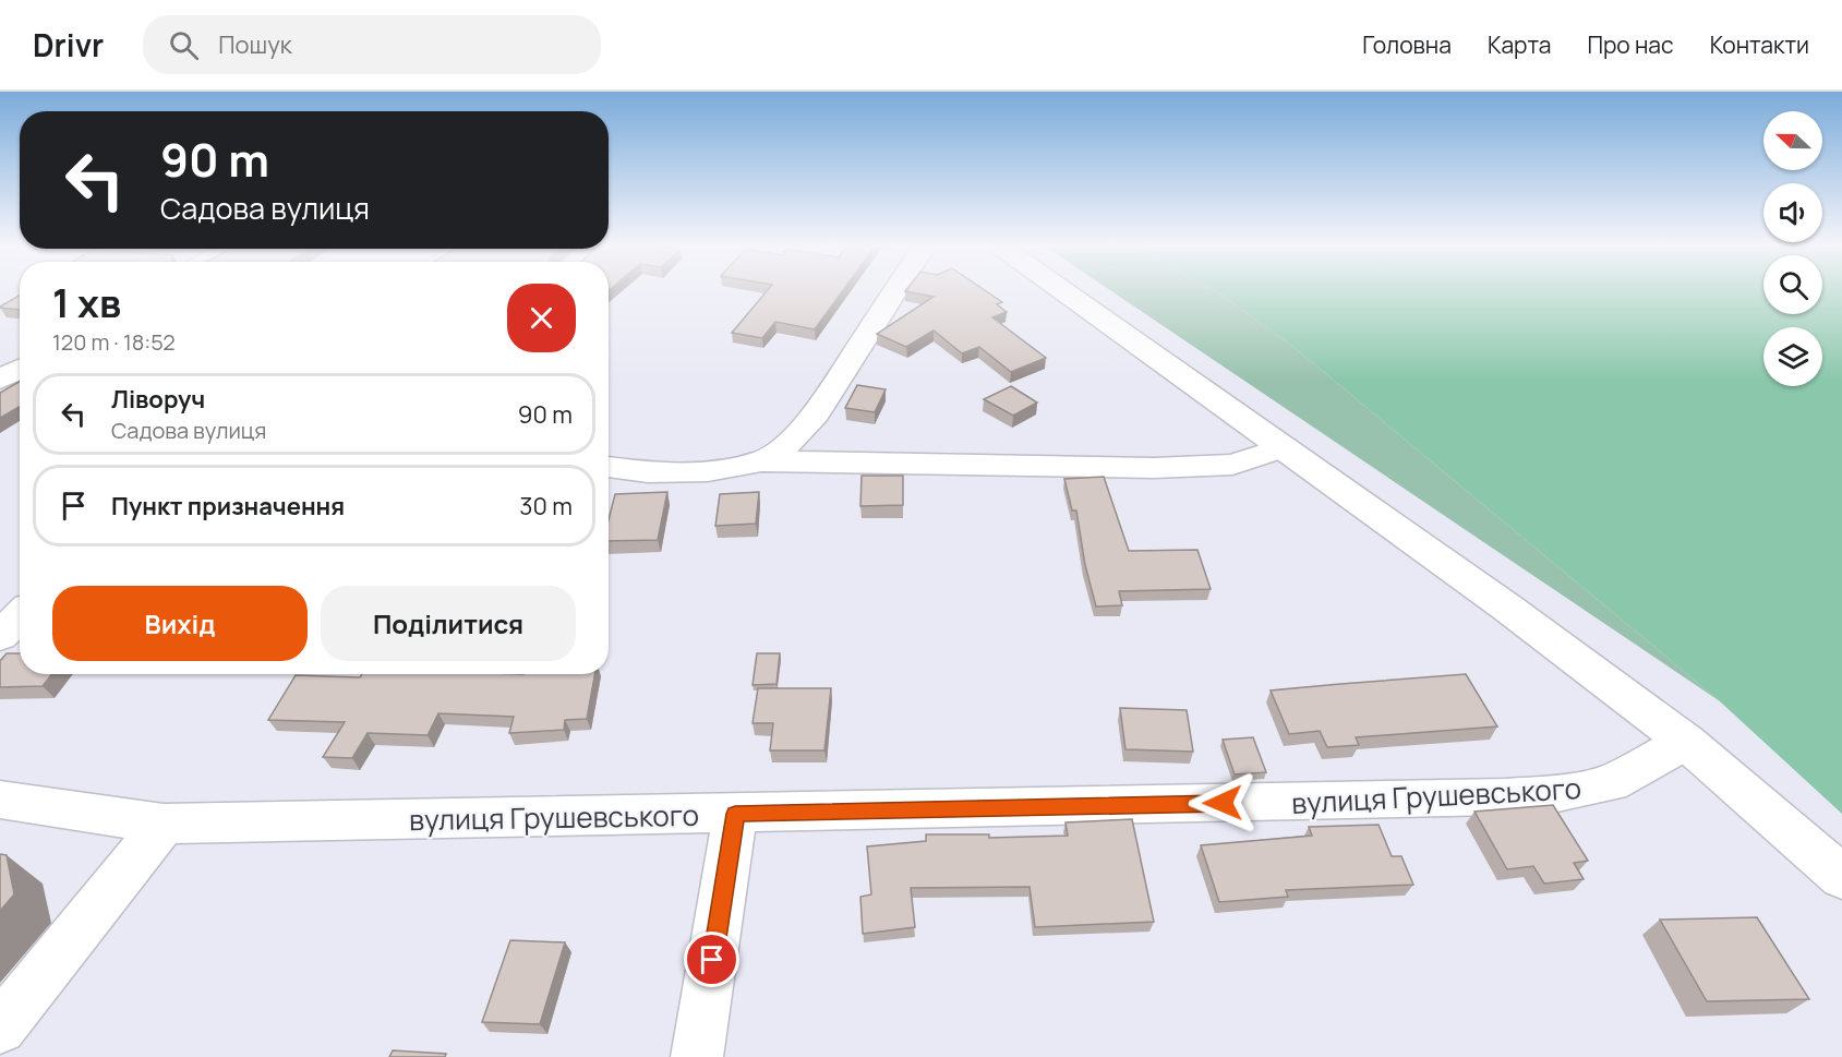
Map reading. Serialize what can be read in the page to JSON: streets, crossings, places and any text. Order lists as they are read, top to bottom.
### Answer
{
  "streets": {
    "street": ["вулиця Грушевського"]
  },
  "north": "left",
  "page": {
    "header": "Drivr",
    "search": "Пошук",
    "nav": [
      "Головна",
      "Карта",
      "Про нас",
      "Контакти"
    ],
    "turn": ["90 m", "Садова вулиця"],
    "heading": ["1 хв", "120 m · 18:52"],
    "list": [
      {
        "name": "Ліворуч",
        "note": "Садова вулиця",
        "value": "90 m"
      },
      {
        "name": "Пункт призначення",
        "value": "30 m"
      }
    ],
    "buttons": ["Вихід", "Поділитися"]
  }
}
